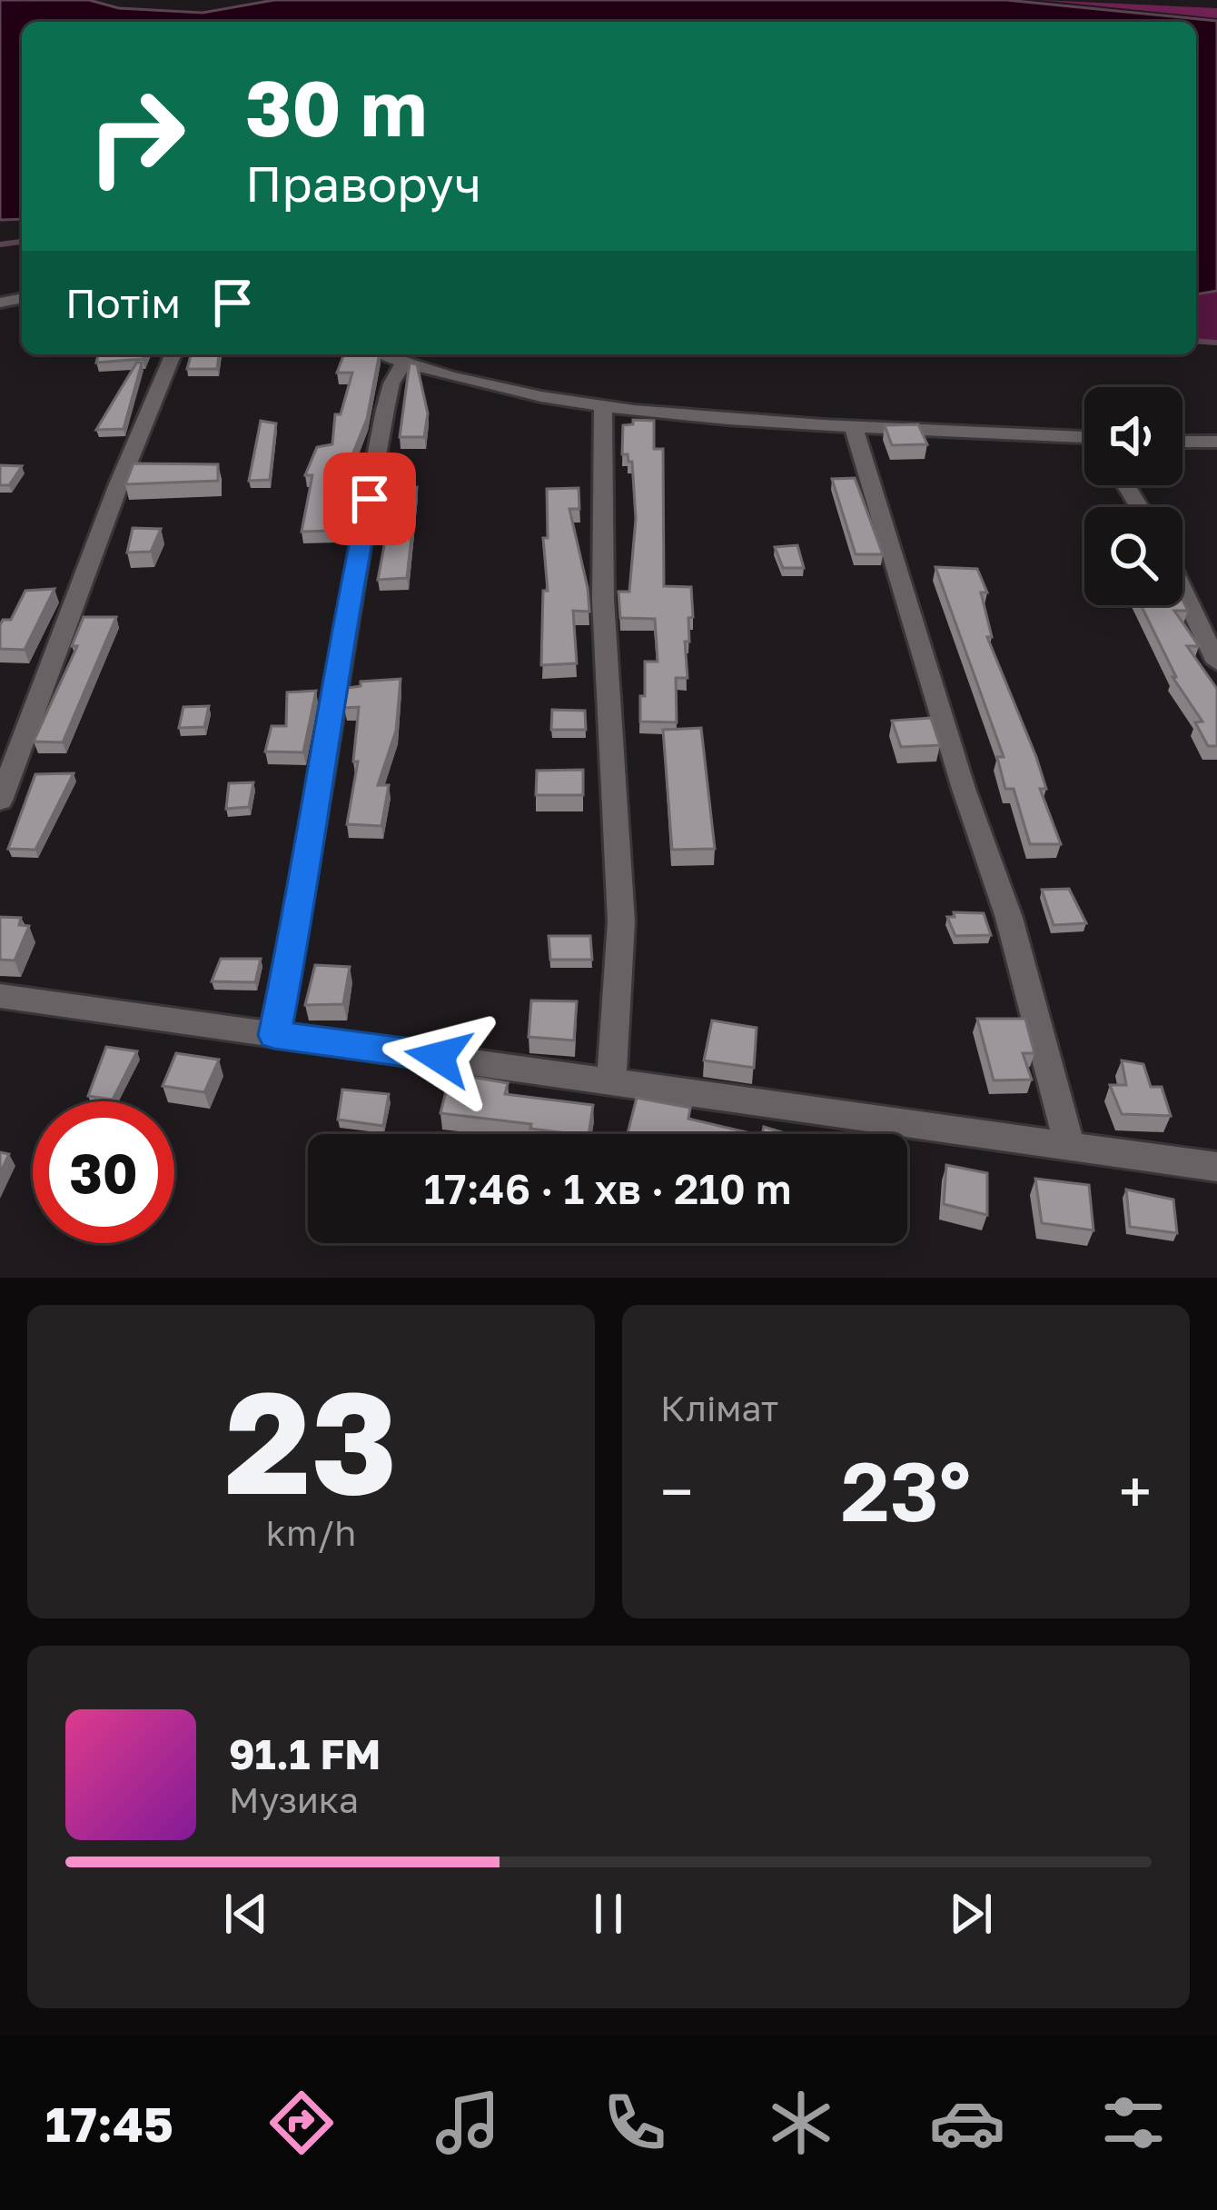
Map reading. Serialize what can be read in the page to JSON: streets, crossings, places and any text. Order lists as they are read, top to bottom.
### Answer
{
  "page": {
    "turn": ["30 m", "Праворуч"],
    "then": "Потім",
    "limit": "30",
    "trip": "17:46 · 1 хв · 210 m",
    "tile": [
      ["23", "km/h"],
      "Клімат"
    ],
    "heat": ["−", "23°", "+"],
    "song": ["91.1 FM", "Музика"],
    "tabs": "17:45"
  }
}
